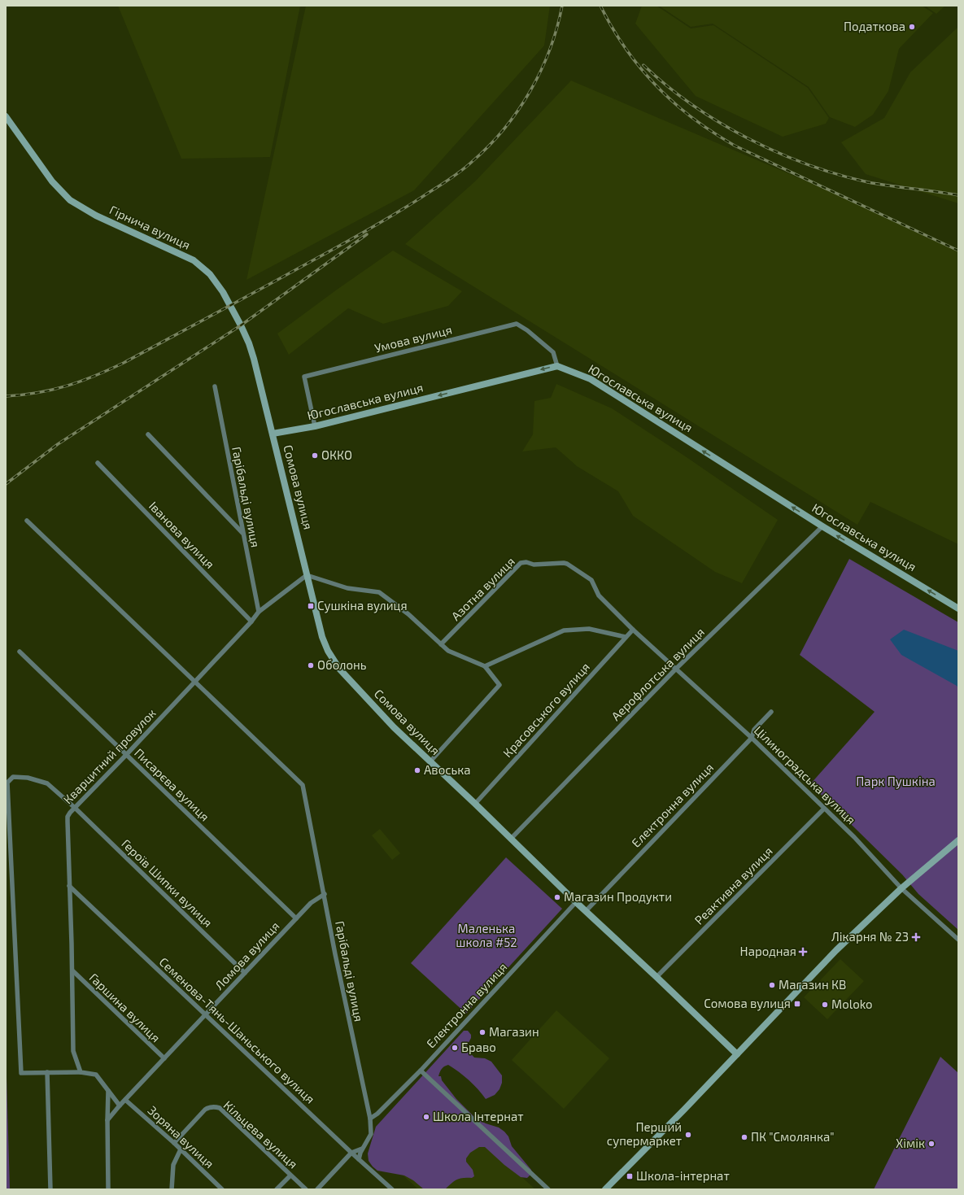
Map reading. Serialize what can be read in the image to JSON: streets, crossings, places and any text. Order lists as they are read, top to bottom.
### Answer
{
  "streets": {
    "main road": ["Гірнича вулиця", "Югославська вулиця", "Сомова вулиця"],
    "street": [
      "Умова вулиця",
      "Гарібальді вулиця",
      "Іванова вулиця",
      "Азотна вулиця",
      "Аерофлотська вулиця",
      "Красовського вулиця",
      "Кварцитний провулок",
      "Цілиноградська вулиця",
      "Писарєва вулиця",
      "Електронна вулиця",
      "Героїв Шипки вулиця",
      "Реактивна вулиця",
      "Ломова вулиця",
      "Гаршина вулиця",
      "Семенова-Тянь-Шаньського вулиця",
      "Кільцева вулиця",
      "Зоряна вулиця"
    ]
  },
  "crossings": [
    ["Гірнича вулиця", "Сомова вулиця"],
    ["Умова вулиця", "Югославська вулиця"],
    ["Югославська вулиця", "Сомова вулиця"],
    ["Югославська вулиця", "Аерофлотська вулиця"],
    ["Сомова вулиця", "Аерофлотська вулиця"],
    ["Сомова вулиця", "Красовського вулиця"],
    ["Сомова вулиця", "Кварцитний провулок"],
    ["Сомова вулиця", "Електронна вулиця"],
    ["Сомова вулиця", "Реактивна вулиця"],
    ["Гарібальді вулиця", "Кварцитний провулок"],
    ["Гарібальді вулиця", "Електронна вулиця"],
    ["Гарібальді вулиця", "Ломова вулиця"],
    ["Гарібальді вулиця", "Семенова-Тянь-Шаньського вулиця"],
    ["Іванова вулиця", "Кварцитний провулок"],
    ["Азотна вулиця", "Красовського вулиця"],
    ["Азотна вулиця", "Цілиноградська вулиця"],
    ["Аерофлотська вулиця", "Цілиноградська вулиця"],
    ["Красовського вулиця", "Цілиноградська вулиця"],
    ["Кварцитний провулок", "Писарєва вулиця"],
    ["Кварцитний провулок", "Героїв Шипки вулиця"],
    ["Кварцитний провулок", "Гаршина вулиця"],
    ["Кварцитний провулок", "Семенова-Тянь-Шаньського вулиця"],
    ["Цілиноградська вулиця", "Електронна вулиця"],
    ["Цілиноградська вулиця", "Реактивна вулиця"],
    ["Писарєва вулиця", "Ломова вулиця"],
    ["Героїв Шипки вулиця", "Ломова вулиця"],
    ["Ломова вулиця", "Гаршина вулиця"],
    ["Ломова вулиця", "Семенова-Тянь-Шаньського вулиця"],
    ["Ломова вулиця", "Зоряна вулиця"],
    ["Кільцева вулиця", "Зоряна вулиця"]
  ],
  "one_way": ["Югославська вулиця"],
  "parks": ["Парк Пушкіна", "Маленька школа #52"],
  "places": {
    "other": [
      "Податкова",
      "ОККО",
      "Оболонь",
      "Авоська",
      "Магазин Продукти",
      "Магазин КВ",
      "Moloko",
      "Магазин",
      "Браво",
      "Школа Інтернат",
      "Перший супермаркет",
      "ПК \"Смолянка\"",
      "Хiмік"
    ],
    "transit": ["Сушкіна вулиця", "Сомова вулиця", "Школа-інтернат"],
    "health": ["Лікарня № 23", "Народная"]
  }
}
